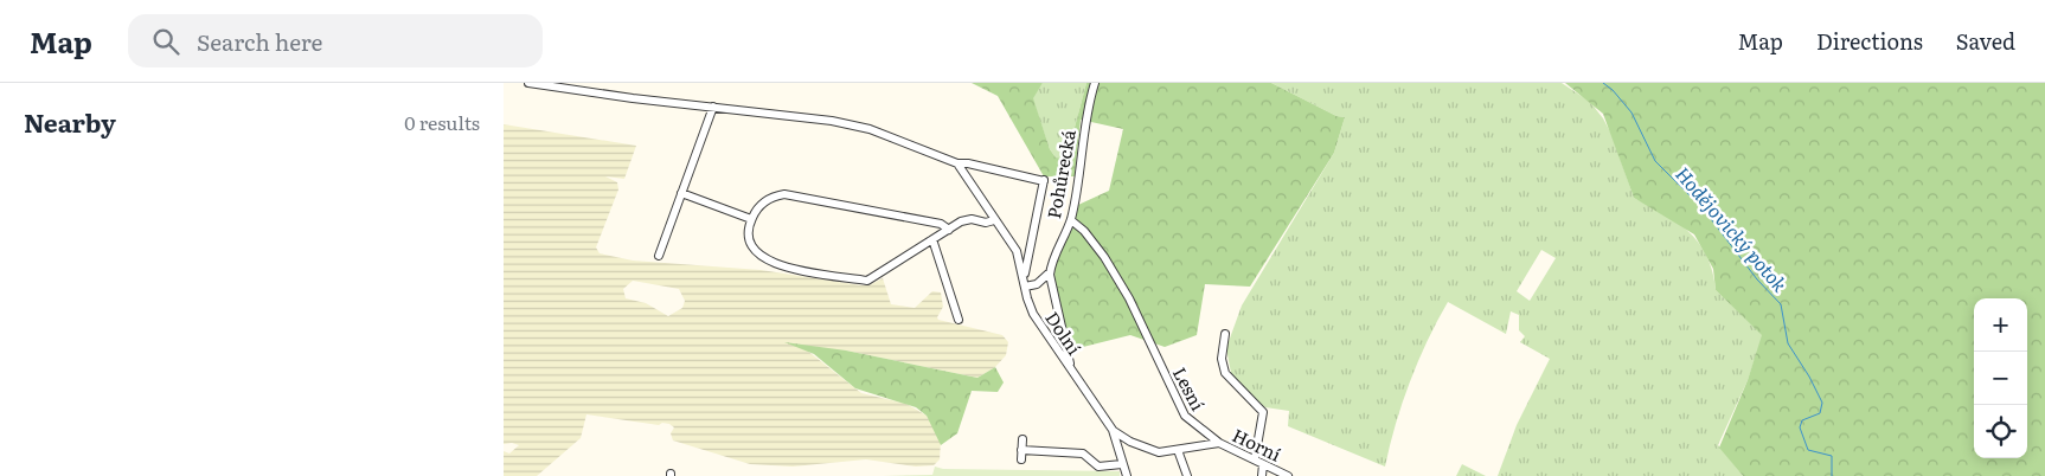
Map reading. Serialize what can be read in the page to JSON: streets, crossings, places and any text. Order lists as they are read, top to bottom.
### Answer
{
  "streets": {
    "street": [
      "Pohůrecká",
      "Dolní",
      "Lesní",
      "Horní"
    ]
  },
  "crossings": [
    ["Pohůrecká", "Dolní"],
    ["Pohůrecká", "Lesní"],
    ["Dolní", "Horní"],
    ["Lesní", "Horní"]
  ],
  "water": ["Hodějovický potok"],
  "page": {
    "header": "Map",
    "search": "Search here",
    "nav": ["Map", "Directions", "Saved"],
    "heading": ["Nearby", "0 results"],
    "map_buttons": ["+", "−"]
  }
}
